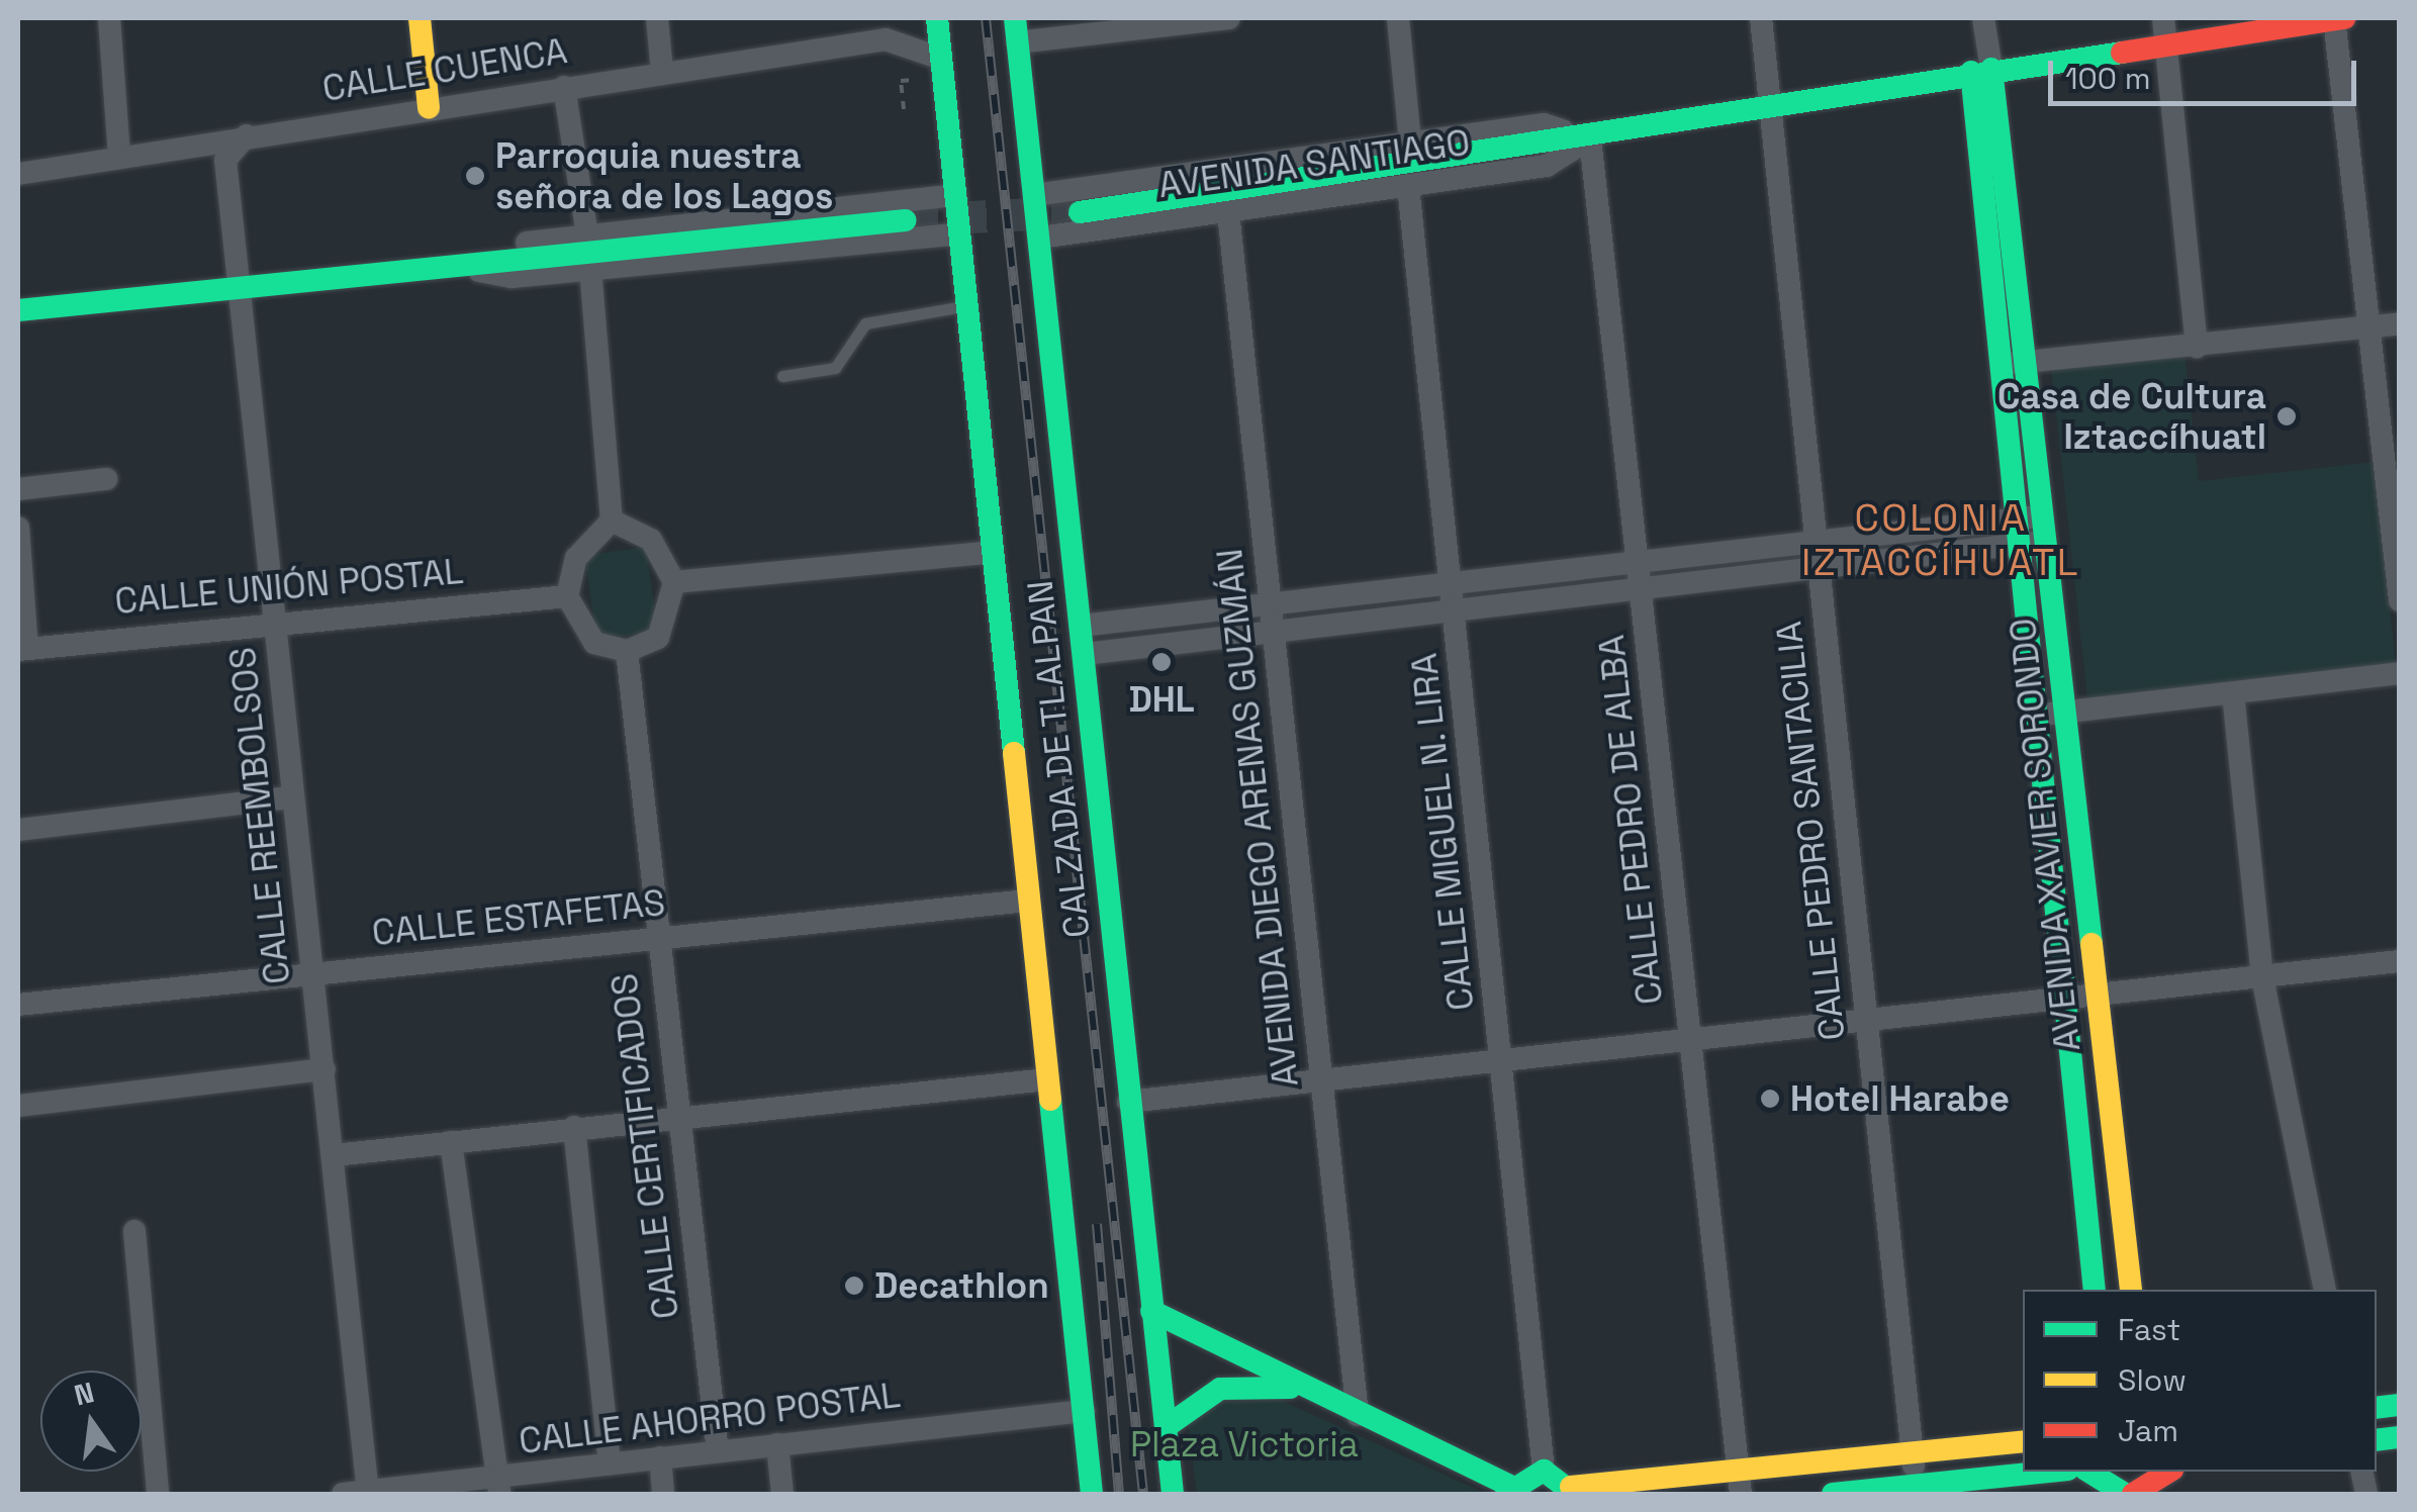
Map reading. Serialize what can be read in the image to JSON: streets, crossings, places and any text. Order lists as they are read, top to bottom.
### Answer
{
  "streets": {
    "main road": ["AVENIDA SANTIAGO", "CALZADA DE TLALPAN", "AVENIDA XAVIER SORONDO"],
    "street": [
      "CALLE CUENCA",
      "CALLE UNIÓN POSTAL",
      "CALLE REEMBOLSOS",
      "AVENIDA DIEGO ARENAS GUZMÁN",
      "CALLE PEDRO DE ALBA",
      "CALLE PEDRO SANTACILIA",
      "CALLE MIGUEL N. LIRA",
      "CALLE ESTAFETAS",
      "CALLE CERTIFICADOS",
      "CALLE AHORRO POSTAL"
    ]
  },
  "crossings": [
    ["CALLE CUENCA", "CALZADA DE TLALPAN"],
    ["CALLE CUENCA", "CALLE REEMBOLSOS"],
    ["AVENIDA SANTIAGO", "CALZADA DE TLALPAN"],
    ["AVENIDA SANTIAGO", "AVENIDA DIEGO ARENAS GUZMÁN"],
    ["AVENIDA SANTIAGO", "CALLE PEDRO DE ALBA"],
    ["AVENIDA SANTIAGO", "CALLE PEDRO SANTACILIA"],
    ["AVENIDA SANTIAGO", "CALLE MIGUEL N. LIRA"],
    ["AVENIDA SANTIAGO", "AVENIDA XAVIER SORONDO"],
    ["CALLE UNIÓN POSTAL", "CALLE REEMBOLSOS"],
    ["CALLE UNIÓN POSTAL", "CALLE CERTIFICADOS"],
    ["CALZADA DE TLALPAN", "CALLE ESTAFETAS"],
    ["CALZADA DE TLALPAN", "CALLE AHORRO POSTAL"],
    ["CALLE REEMBOLSOS", "CALLE ESTAFETAS"],
    ["CALLE REEMBOLSOS", "CALLE AHORRO POSTAL"],
    ["CALLE ESTAFETAS", "CALLE CERTIFICADOS"],
    ["CALLE CERTIFICADOS", "CALLE AHORRO POSTAL"]
  ],
  "districts": ["COLONIA IZTACCÍHUATL"],
  "parks": ["Plaza Victoria"],
  "places": [
    "Parroquia nuestra señora de los Lagos",
    "Casa de Cultura Iztaccíhuatl",
    "DHL",
    "Hotel Harabe",
    "Decathlon"
  ],
  "legend": ["Fast", "Slow", "Jam"],
  "scale_bar": "100 m",
  "north": "top"
}
